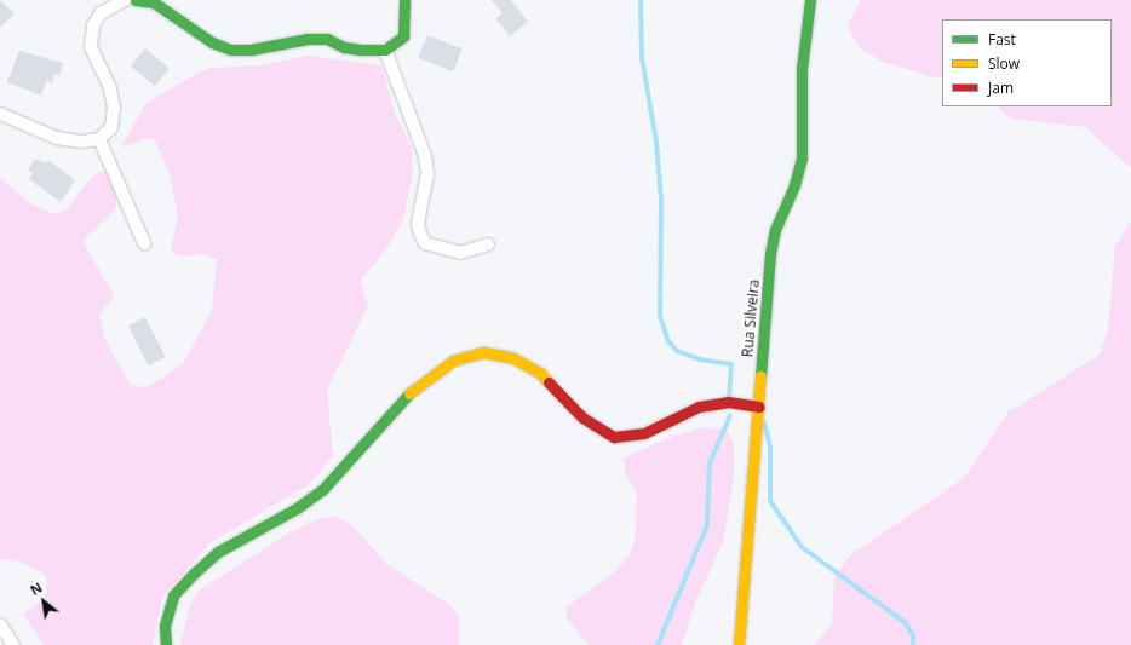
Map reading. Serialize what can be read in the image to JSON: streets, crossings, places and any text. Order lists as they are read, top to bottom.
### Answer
{
  "streets": {
    "street": ["Rua Silveira"]
  },
  "legend": ["Fast", "Slow", "Jam"],
  "north": "top left"
}
